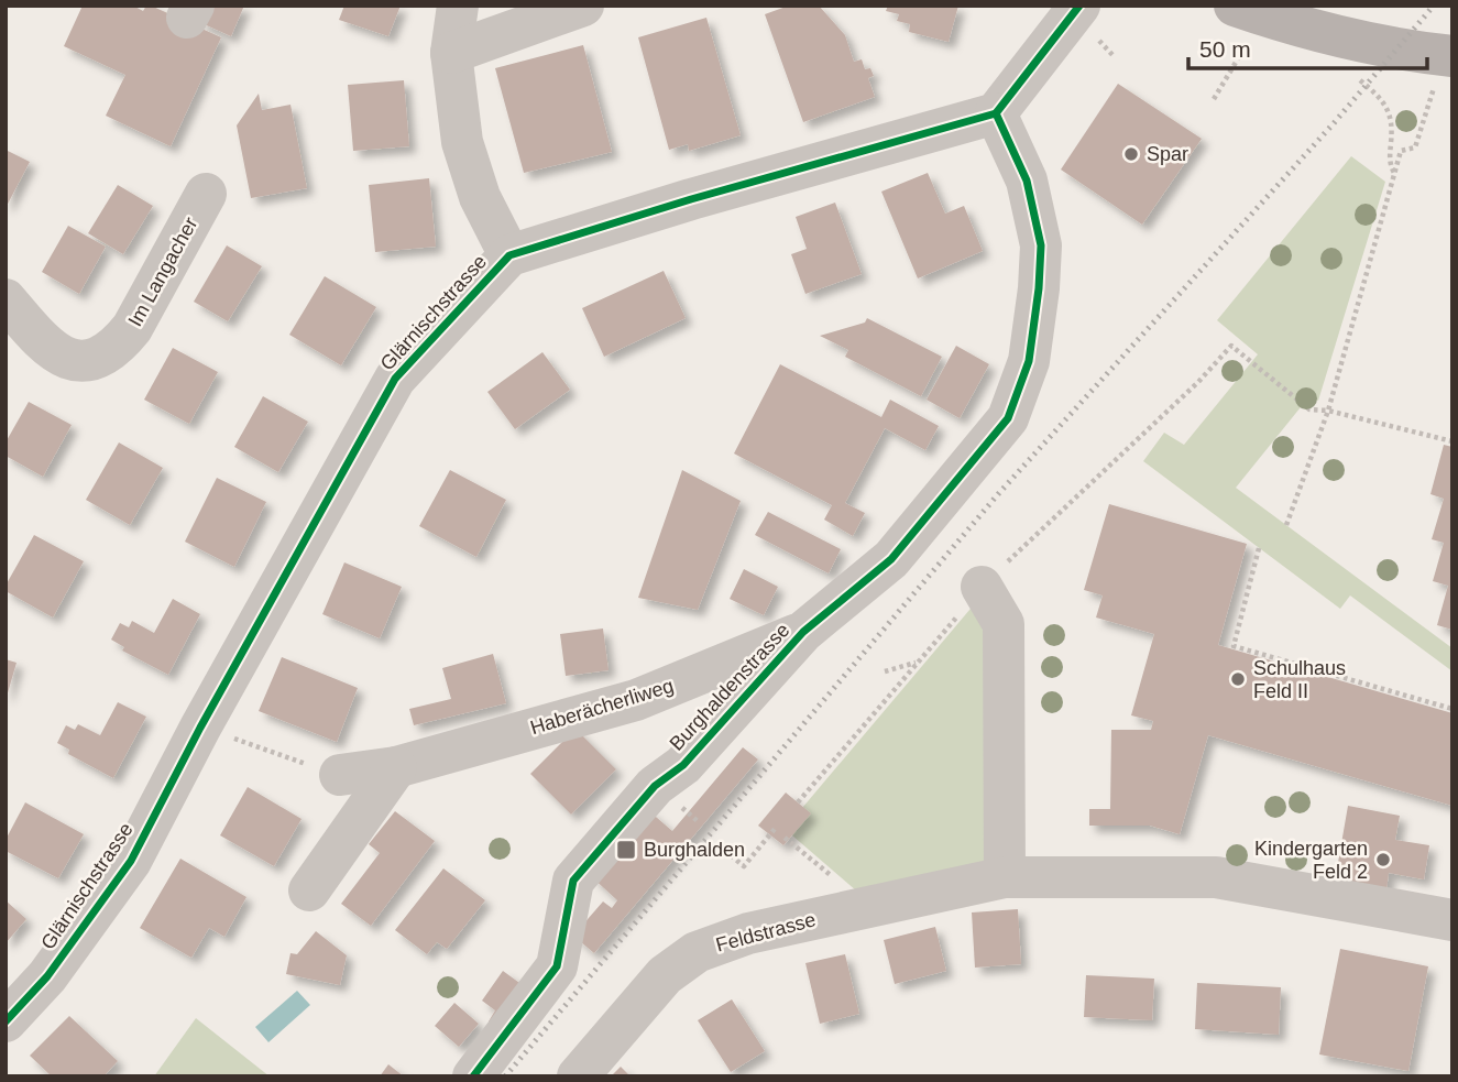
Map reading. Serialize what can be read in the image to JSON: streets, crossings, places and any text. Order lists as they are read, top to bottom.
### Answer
{
  "streets": {
    "street": [
      "Im Langacher",
      "Glärnischstrasse",
      "Burghaldenstrasse",
      "Haberächerliweg",
      "Feldstrasse"
    ]
  },
  "crossings": [
    ["Glärnischstrasse", "Burghaldenstrasse"],
    ["Burghaldenstrasse", "Haberächerliweg"]
  ],
  "places": {
    "other": ["Spar", "Schulhaus Feld II", "Kindergarten Feld 2"],
    "transit": ["Burghalden"]
  },
  "scale_bar": "50 m"
}
